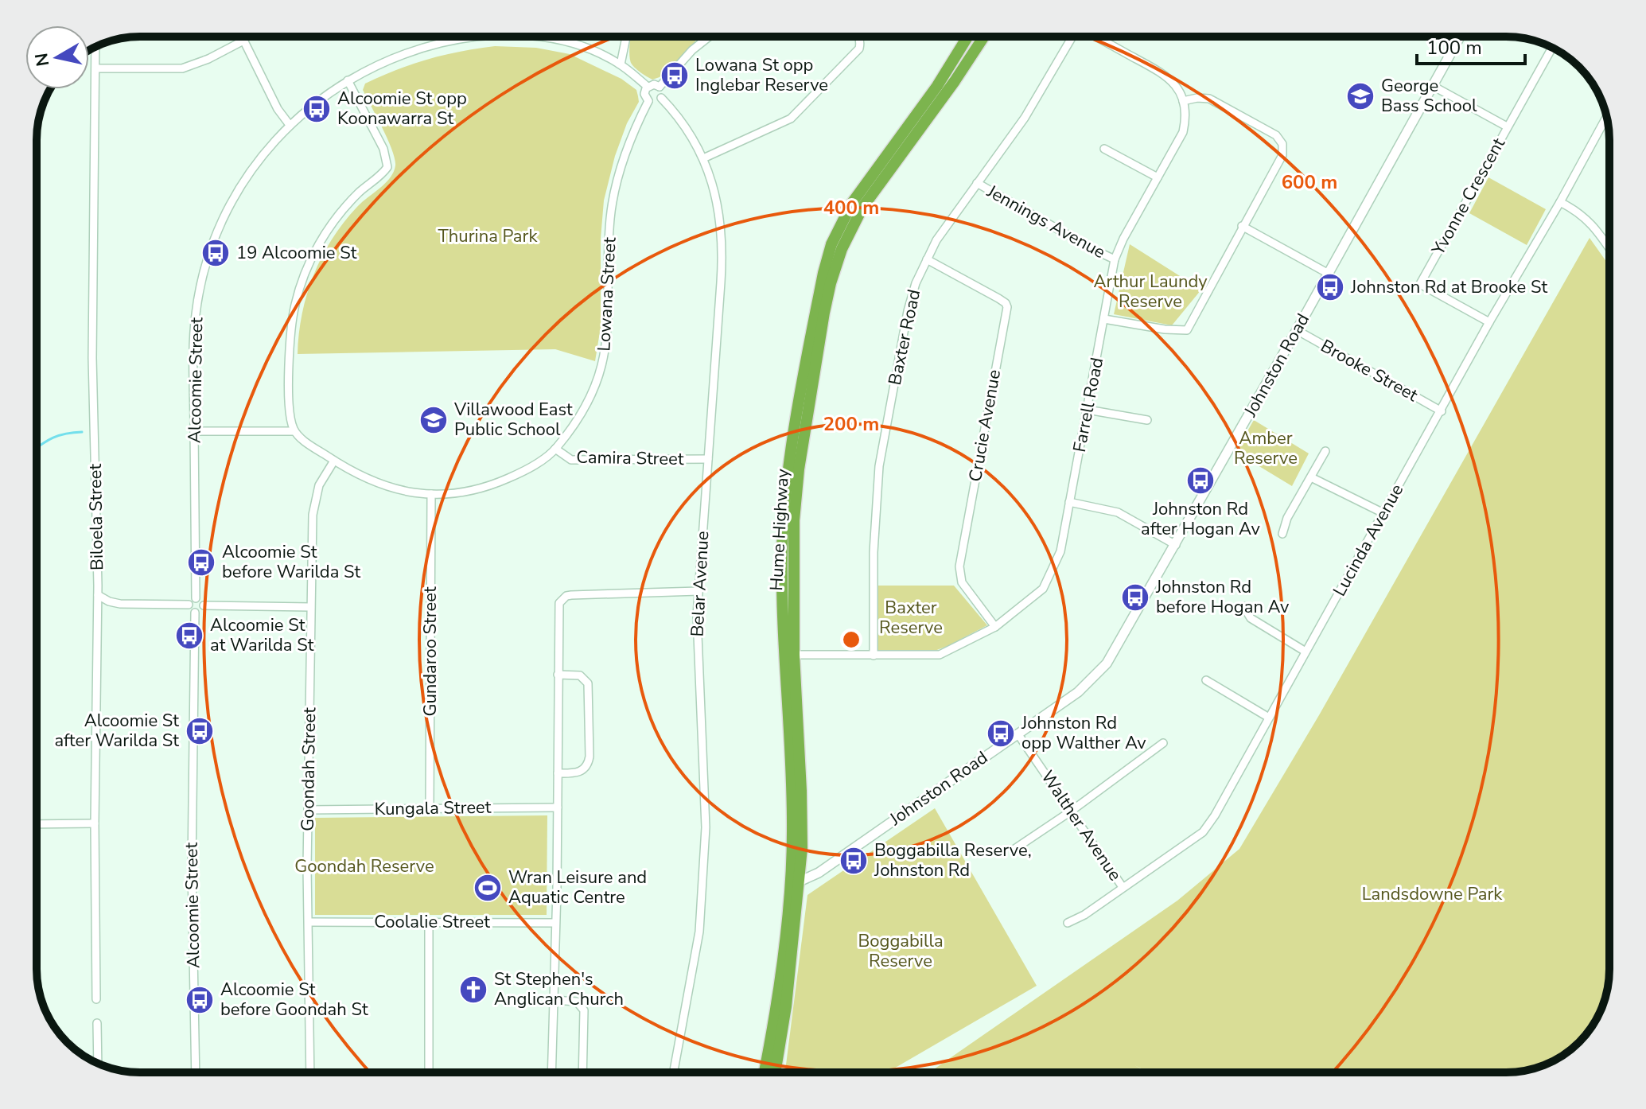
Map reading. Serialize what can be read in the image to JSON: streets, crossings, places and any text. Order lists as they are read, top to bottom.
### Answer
{
  "streets": {
    "highway": ["Hume Highway"],
    "street": [
      "Yvonne Crescent",
      "Jennings Avenue",
      "Lowana Street",
      "Baxter Road",
      "Johnston Road",
      "Brooke Street",
      "Alcoomie Street",
      "Farrell Road",
      "Crucie Avenue",
      "Camira Street",
      "Biloela Street",
      "Lucinda Avenue",
      "Belar Avenue",
      "Gundaroo Street",
      "Goondah Street",
      "Kungala Street",
      "Walther Avenue",
      "Coolalie Street"
    ]
  },
  "crossings": [
    ["Yvonne Crescent", "Lucinda Avenue"],
    ["Jennings Avenue", "Baxter Road"],
    ["Jennings Avenue", "Farrell Road"],
    ["Lowana Street", "Alcoomie Street"],
    ["Lowana Street", "Camira Street"],
    ["Lowana Street", "Belar Avenue"],
    ["Lowana Street", "Gundaroo Street"],
    ["Lowana Street", "Goondah Street"],
    ["Baxter Road", "Farrell Road"],
    ["Baxter Road", "Crucie Avenue"],
    ["Johnston Road", "Brooke Street"],
    ["Johnston Road", "Hume Highway"],
    ["Johnston Road", "Walther Avenue"],
    ["Brooke Street", "Lucinda Avenue"],
    ["Alcoomie Street", "Belar Avenue"],
    ["Farrell Road", "Crucie Avenue"],
    ["Farrell Road", "Hume Highway"],
    ["Camira Street", "Belar Avenue"],
    ["Lucinda Avenue", "Walther Avenue"],
    ["Gundaroo Street", "Kungala Street"],
    ["Goondah Street", "Kungala Street"],
    ["Goondah Street", "Coolalie Street"]
  ],
  "parks": [
    "Thurina Park",
    "Arthur Laundy Reserve",
    "Amber Reserve",
    "Baxter Reserve",
    "Goondah Reserve",
    "Landsdowne Park",
    "Boggabilla Reserve"
  ],
  "places": {
    "bus stop": [
      "Lowana St opp Inglebar Reserve",
      "Alcoomie St opp Koonawarra St",
      "19 Alcoomie St",
      "Johnston Rd at Brooke St",
      "Johnston Rd after Hogan Av",
      "Alcoomie St before Warilda St",
      "Johnston Rd before Hogan Av",
      "Alcoomie St at Warilda St",
      "Alcoomie St after Warilda St",
      "Johnston Rd opp Walther Av",
      "Boggabilla Reserve, Johnston Rd",
      "Alcoomie St before Goondah St"
    ],
    "school or university": ["George Bass School", "Villawood East Public School"],
    "sports": ["Wran Leisure and Aquatic Centre"],
    "church": ["St Stephen's Anglican Church"]
  },
  "scale_bar": "100 m",
  "north": "left",
  "rings": ["600 m", "400 m", "200 m"]
}
